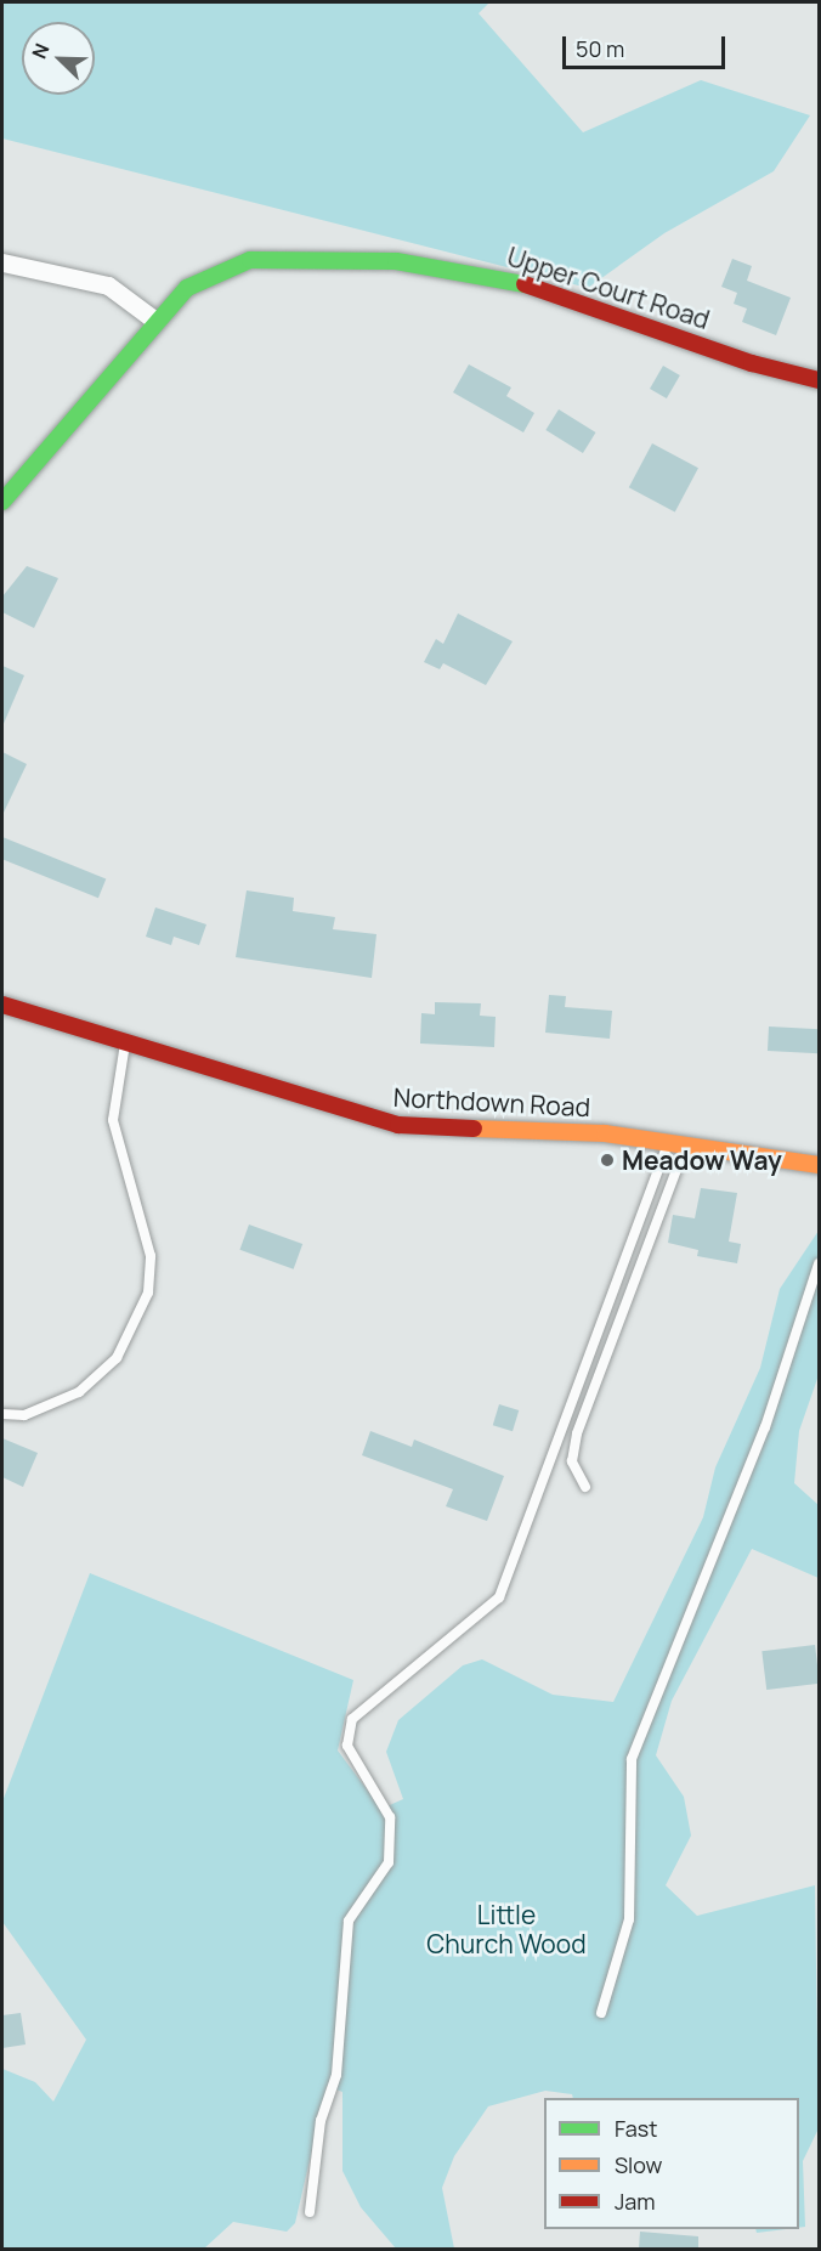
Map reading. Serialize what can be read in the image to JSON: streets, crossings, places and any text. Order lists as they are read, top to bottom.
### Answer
{
  "streets": {
    "street": ["Upper Court Road", "Northdown Road"]
  },
  "parks": ["Little Church Wood"],
  "places": ["Meadow Way"],
  "legend": ["Fast", "Slow", "Jam"],
  "scale_bar": "50 m",
  "north": "top left"
}
